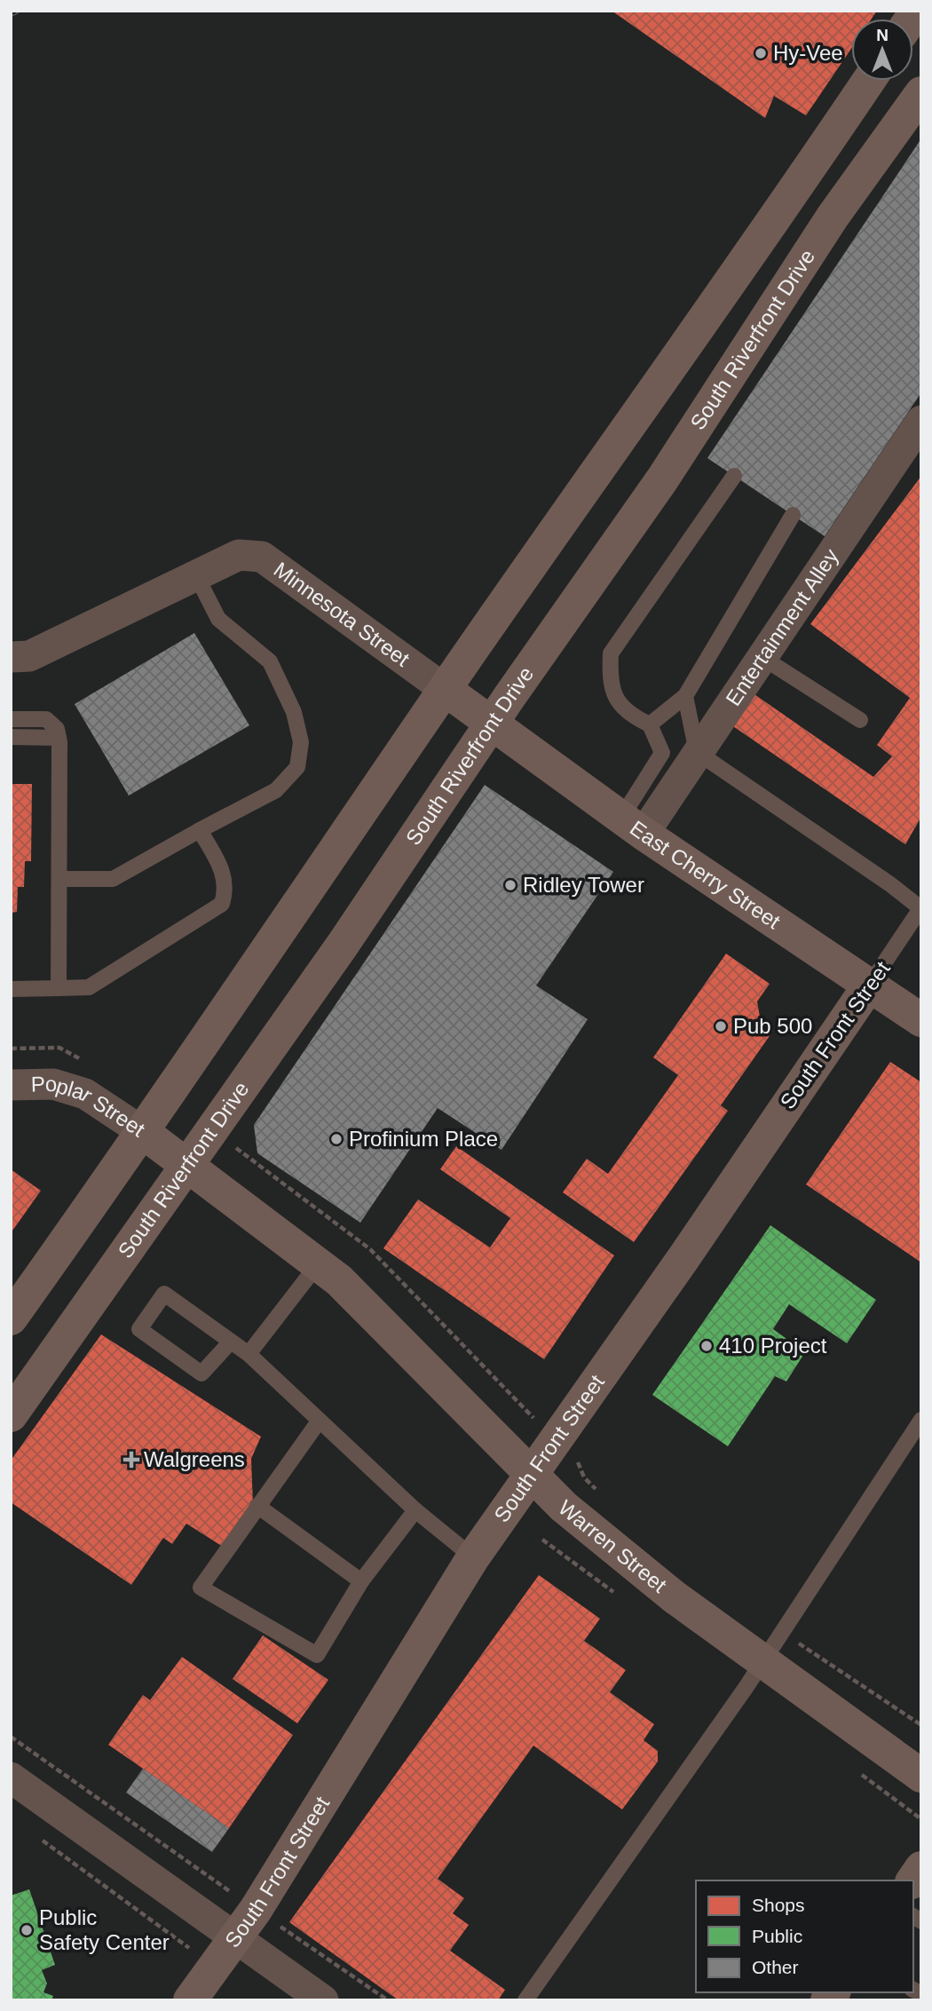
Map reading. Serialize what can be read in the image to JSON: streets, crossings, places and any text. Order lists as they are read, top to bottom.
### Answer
{
  "streets": {
    "main road": [
      "South Riverfront Drive",
      "Minnesota Street",
      "East Cherry Street",
      "South Front Street",
      "Poplar Street",
      "Warren Street"
    ],
    "street": ["Entertainment Alley"]
  },
  "crossings": [
    ["South Riverfront Drive", "Minnesota Street"],
    ["South Riverfront Drive", "East Cherry Street"],
    ["South Riverfront Drive", "Poplar Street"],
    ["South Riverfront Drive", "Warren Street"],
    ["Minnesota Street", "East Cherry Street"],
    ["Entertainment Alley", "East Cherry Street"],
    ["East Cherry Street", "South Front Street"],
    ["South Front Street", "Warren Street"],
    ["Poplar Street", "Warren Street"]
  ],
  "places": {
    "other": [
      "Hy-Vee",
      "Ridley Tower",
      "Pub 500",
      "Profinium Place",
      "410 Project",
      "Public Safety Center"
    ],
    "health": ["Walgreens"]
  },
  "legend": ["Shops", "Public", "Other"],
  "north": "top"
}
